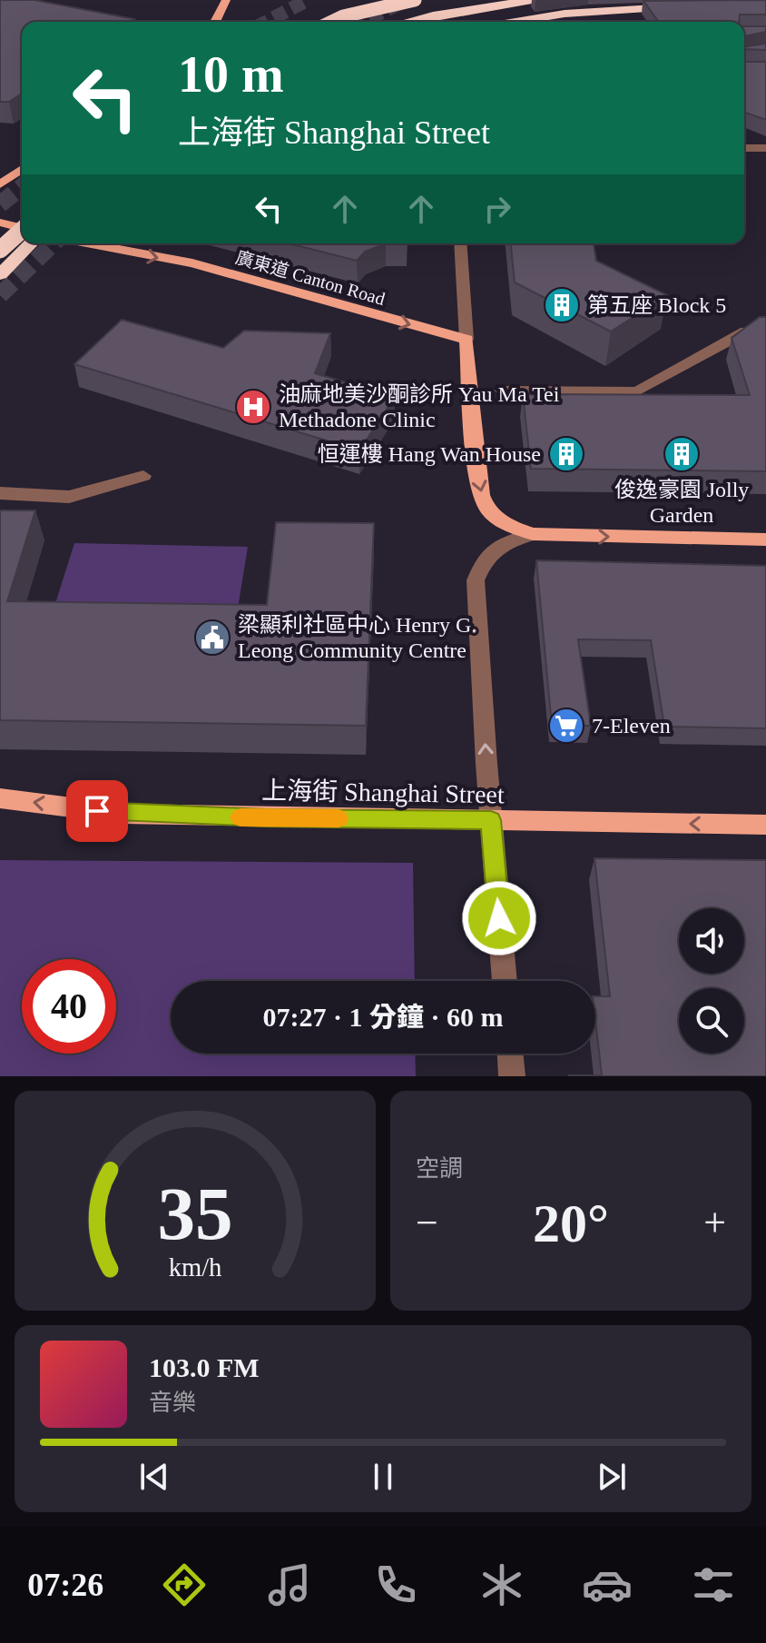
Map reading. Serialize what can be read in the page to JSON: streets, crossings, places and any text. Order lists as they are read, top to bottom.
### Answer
{
  "streets": {
    "main road": ["廣東道 Canton Road", "上海街 Shanghai Street"]
  },
  "one_way": ["廣東道 Canton Road", "上海街 Shanghai Street"],
  "places": {
    "building": ["第五座 Block 5", "恒運樓 Hang Wan House", "俊逸豪園 Jolly Garden"],
    "hospital": ["油麻地美沙酮診所 Yau Ma Tei Methadone Clinic"],
    "public building": ["梁顯利社區中心 Henry G. Leong Community Centre"],
    "supermarket": ["7-Eleven"]
  },
  "page": {
    "turn": ["10 m", "上海街 Shanghai Street"],
    "limit": "40",
    "trip": "07:27 · 1 分鐘 · 60 m",
    "tile": "空調",
    "heat": ["−", "20°", "+"],
    "song": ["103.0 FM", "音樂"],
    "tabs": "07:26",
    "gauge": ["35", "km/h"]
  }
}
